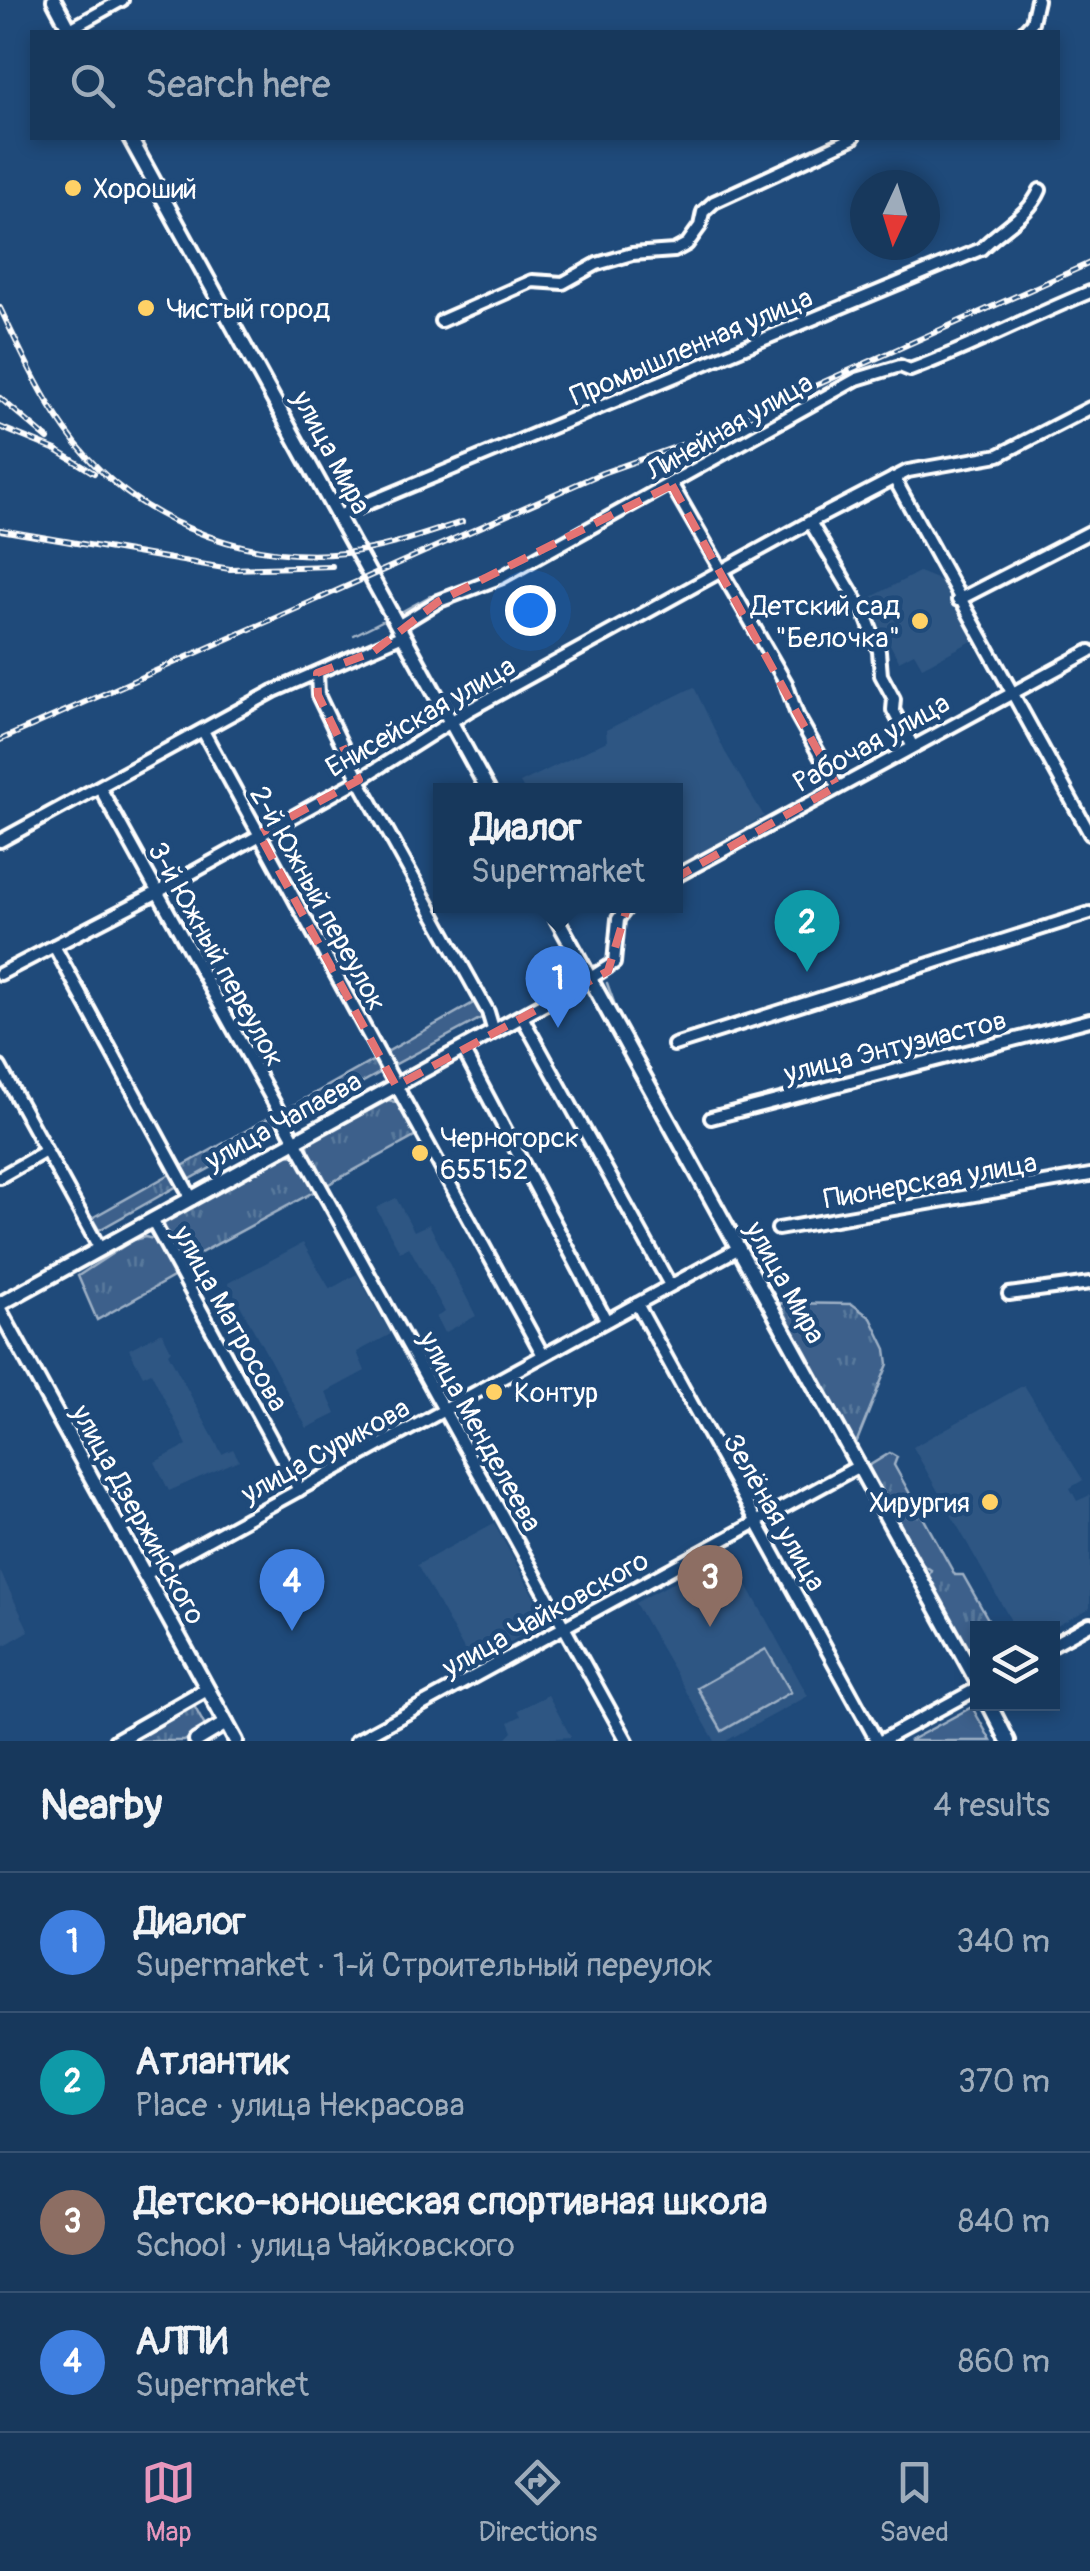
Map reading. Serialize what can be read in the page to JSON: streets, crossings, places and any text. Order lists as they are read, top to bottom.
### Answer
{
  "streets": {
    "main road": ["улица Мира", "улица Чапаева", "улица Дзержинского"],
    "street": [
      "Промышленная улица",
      "Линейная улица",
      "Енисейская улица",
      "Рабочая улица",
      "2-й Южный переулок",
      "3-й Южный переулок",
      "улица Энтузиастов",
      "Пионерская улица",
      "улица Матросова",
      "улица Менделеева",
      "улица Сурикова",
      "Зелёная улица",
      "улица Чайковского"
    ]
  },
  "crossings": [
    ["Промышленная улица", "улица Мира"],
    ["Линейная улица", "улица Мира"],
    ["Линейная улица", "2-й Южный переулок"],
    ["Линейная улица", "3-й Южный переулок"],
    ["улица Мира", "Енисейская улица"],
    ["улица Мира", "улица Чапаева"],
    ["улица Мира", "улица Сурикова"],
    ["улица Мира", "улица Чайковского"],
    ["Енисейская улица", "2-й Южный переулок"],
    ["Енисейская улица", "3-й Южный переулок"],
    ["2-й Южный переулок", "улица Чапаева"],
    ["2-й Южный переулок", "улица Сурикова"],
    ["3-й Южный переулок", "улица Чапаева"],
    ["3-й Южный переулок", "улица Менделеева"],
    ["улица Чапаева", "улица Матросова"],
    ["улица Чапаева", "улица Менделеева"],
    ["улица Чапаева", "улица Дзержинского"],
    ["улица Матросова", "улица Сурикова"],
    ["улица Менделеева", "улица Сурикова"],
    ["улица Менделеева", "улица Чайковского"],
    ["улица Сурикова", "Зелёная улица"],
    ["улица Сурикова", "улица Дзержинского"],
    ["Зелёная улица", "улица Чайковского"]
  ],
  "places": [
    "Хороший",
    "Чистый город",
    "Детский сад \"Белочка\"",
    "Черногорск 655152",
    "Контур",
    "Хирургия"
  ],
  "north": "bottom",
  "page": {
    "search": "Search here",
    "popup": ["Диалог", "Supermarket"],
    "pins": [
      "2",
      "1",
      "3",
      "4"
    ],
    "heading": ["Nearby", "4 results"],
    "list": [
      {
        "mark": "1",
        "name": "Диалог",
        "note": "Supermarket · 1-й Строительный переулок",
        "value": "340 m"
      },
      {
        "mark": "2",
        "name": "Атлантик",
        "note": "Place · улица Некрасова",
        "value": "370 m"
      },
      {
        "mark": "3",
        "name": "Детско-юношеская спортивная школа",
        "note": "School · улица Чайковского",
        "value": "840 m"
      },
      {
        "mark": "4",
        "name": "АЛПИ",
        "note": "Supermarket",
        "value": "860 m"
      }
    ],
    "nav": ["Map", "Directions", "Saved"]
  }
}
